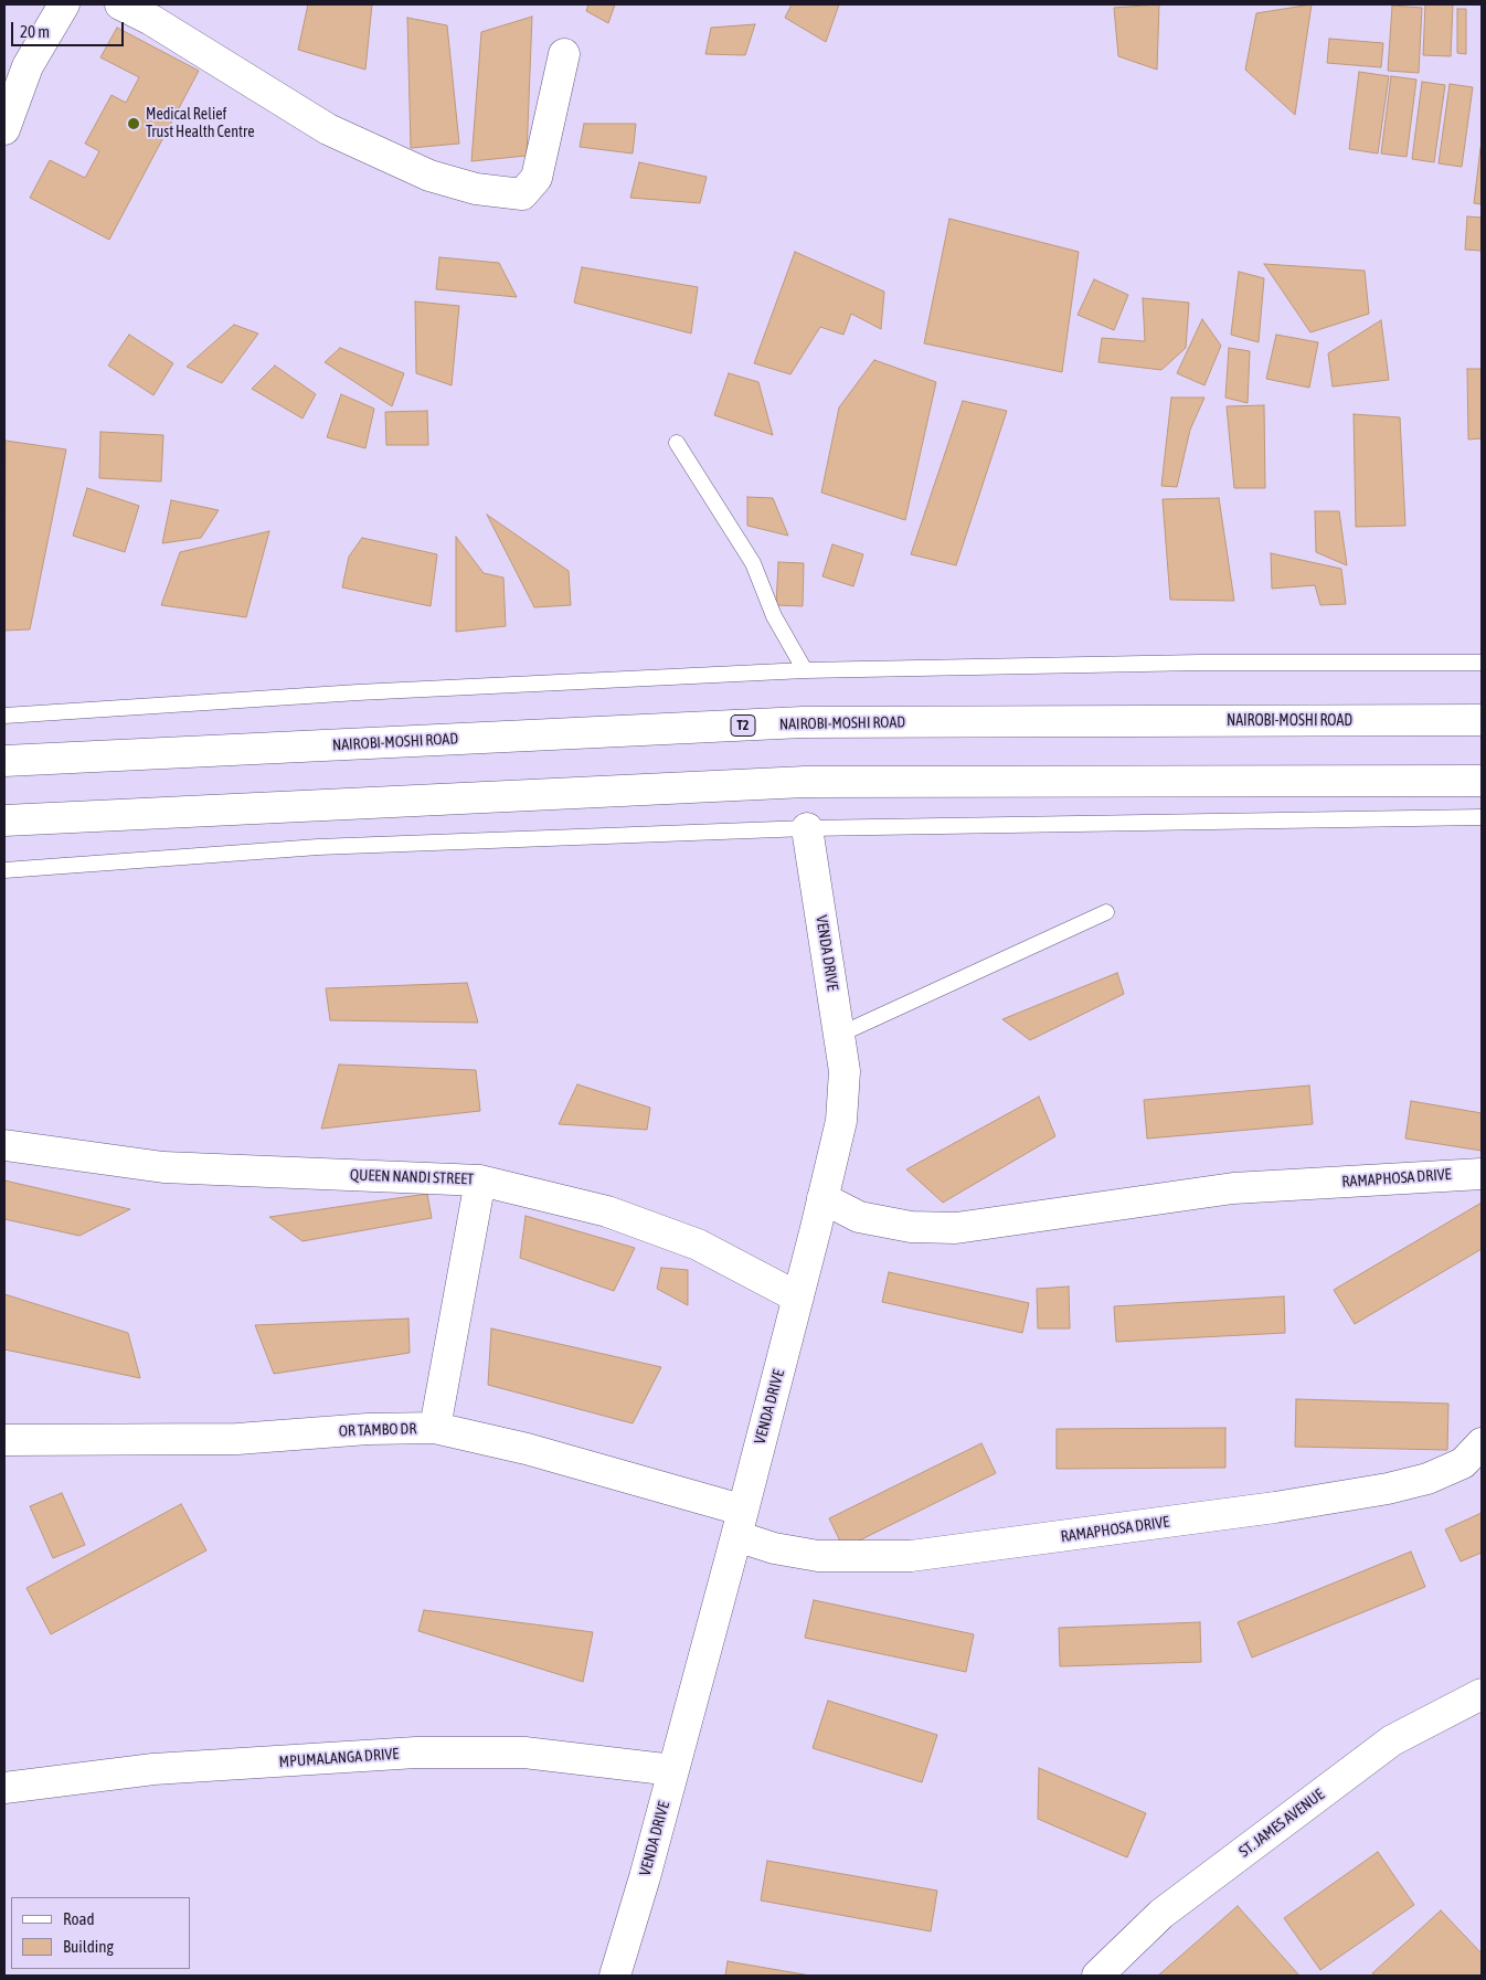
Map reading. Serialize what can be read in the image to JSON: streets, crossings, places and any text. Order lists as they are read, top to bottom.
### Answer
{
  "streets": {
    "main road": [
      "NAIROBI-MOSHI ROAD",
      "T2",
      "VENDA DRIVE",
      "QUEEN NANDI STREET",
      "RAMAPHOSA DRIVE",
      "OR TAMBO DR",
      "MPUMALANGA DRIVE",
      "ST. JAMES AVENUE"
    ]
  },
  "crossings": [
    ["VENDA DRIVE", "QUEEN NANDI STREET"],
    ["VENDA DRIVE", "RAMAPHOSA DRIVE"],
    ["VENDA DRIVE", "OR TAMBO DR"],
    ["VENDA DRIVE", "MPUMALANGA DRIVE"],
    ["RAMAPHOSA DRIVE", "OR TAMBO DR"]
  ],
  "places": ["Medical Relief Trust Health Centre"],
  "legend": ["Road", "Building"],
  "scale_bar": "20 m"
}
